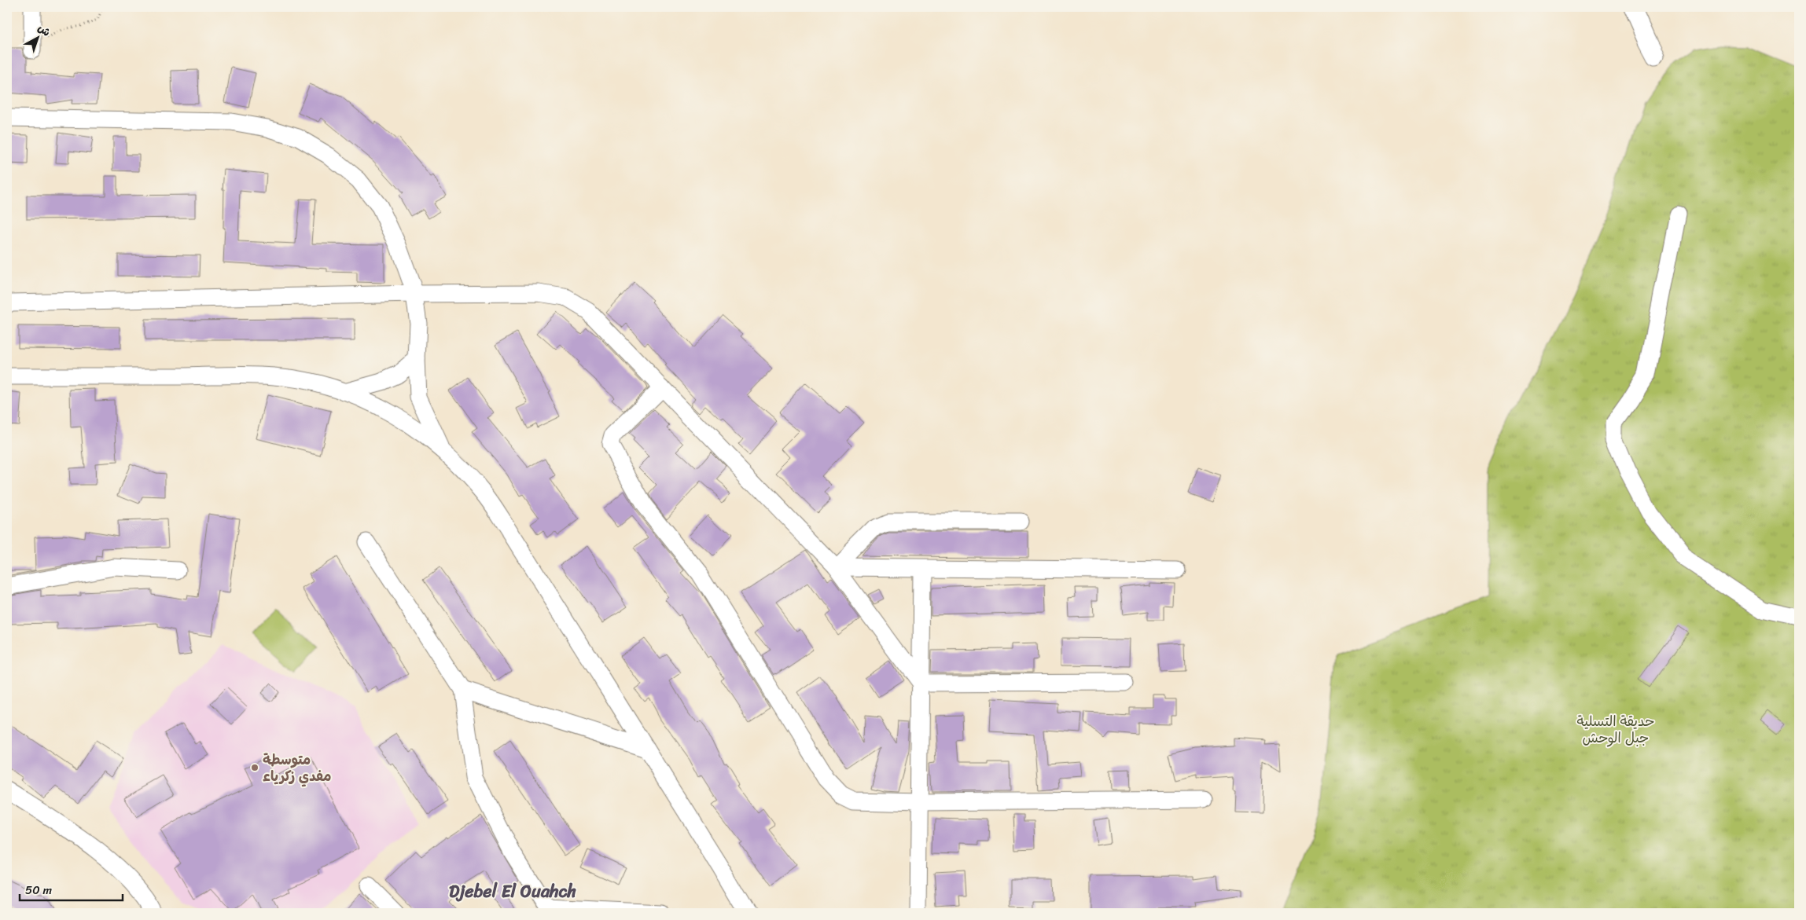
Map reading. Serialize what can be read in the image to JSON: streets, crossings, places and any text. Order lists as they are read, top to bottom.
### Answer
{
  "districts": ["Djebel El Ouahch"],
  "parks": ["حديقة التسلية جبل الوحش"],
  "places": ["متوسطة مفدي زكرياء"],
  "scale_bar": "50 m",
  "north": "top right"
}
